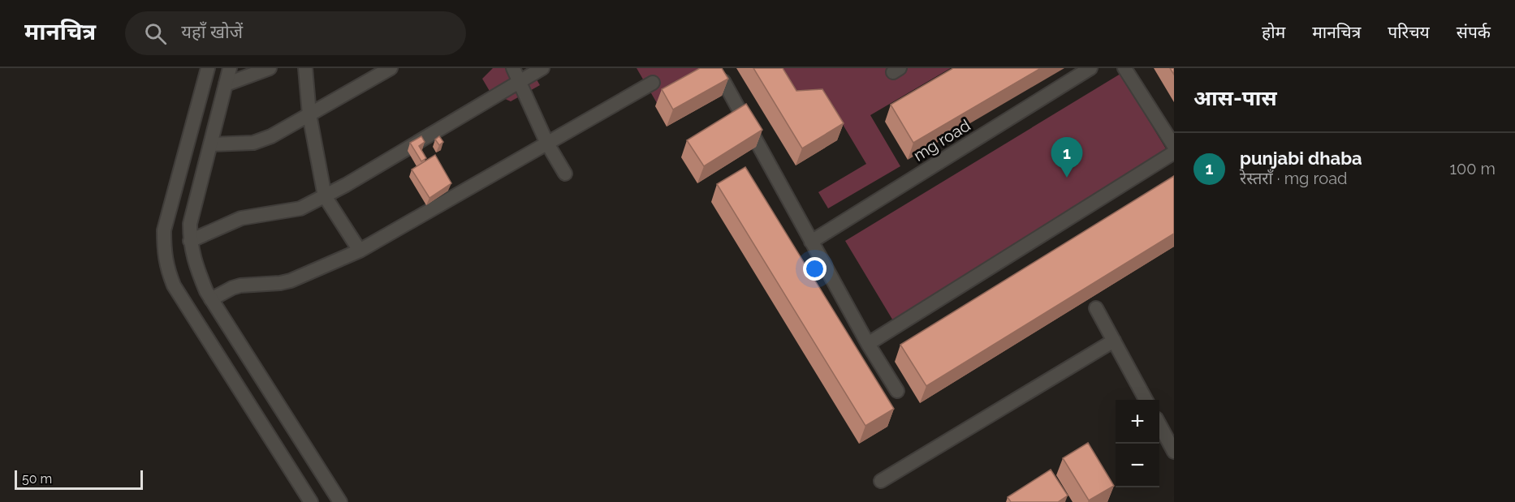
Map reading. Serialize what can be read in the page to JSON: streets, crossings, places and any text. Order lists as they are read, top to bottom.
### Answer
{
  "streets": {
    "street": ["mg road"]
  },
  "scale_bar": "50 m",
  "page": {
    "header": "मानचित्र",
    "search": "यहाँ खोजें",
    "nav": [
      "होम",
      "मानचित्र",
      "परिचय",
      "संपर्क"
    ],
    "heading": "आस-पास",
    "list": [
      {
        "mark": "1",
        "name": "punjabi dhaba",
        "note": "रेस्तराँ · mg road",
        "value": "100 m"
      }
    ],
    "pins": "1",
    "map_buttons": ["+", "−"],
    "scale": "50 m"
  }
}
